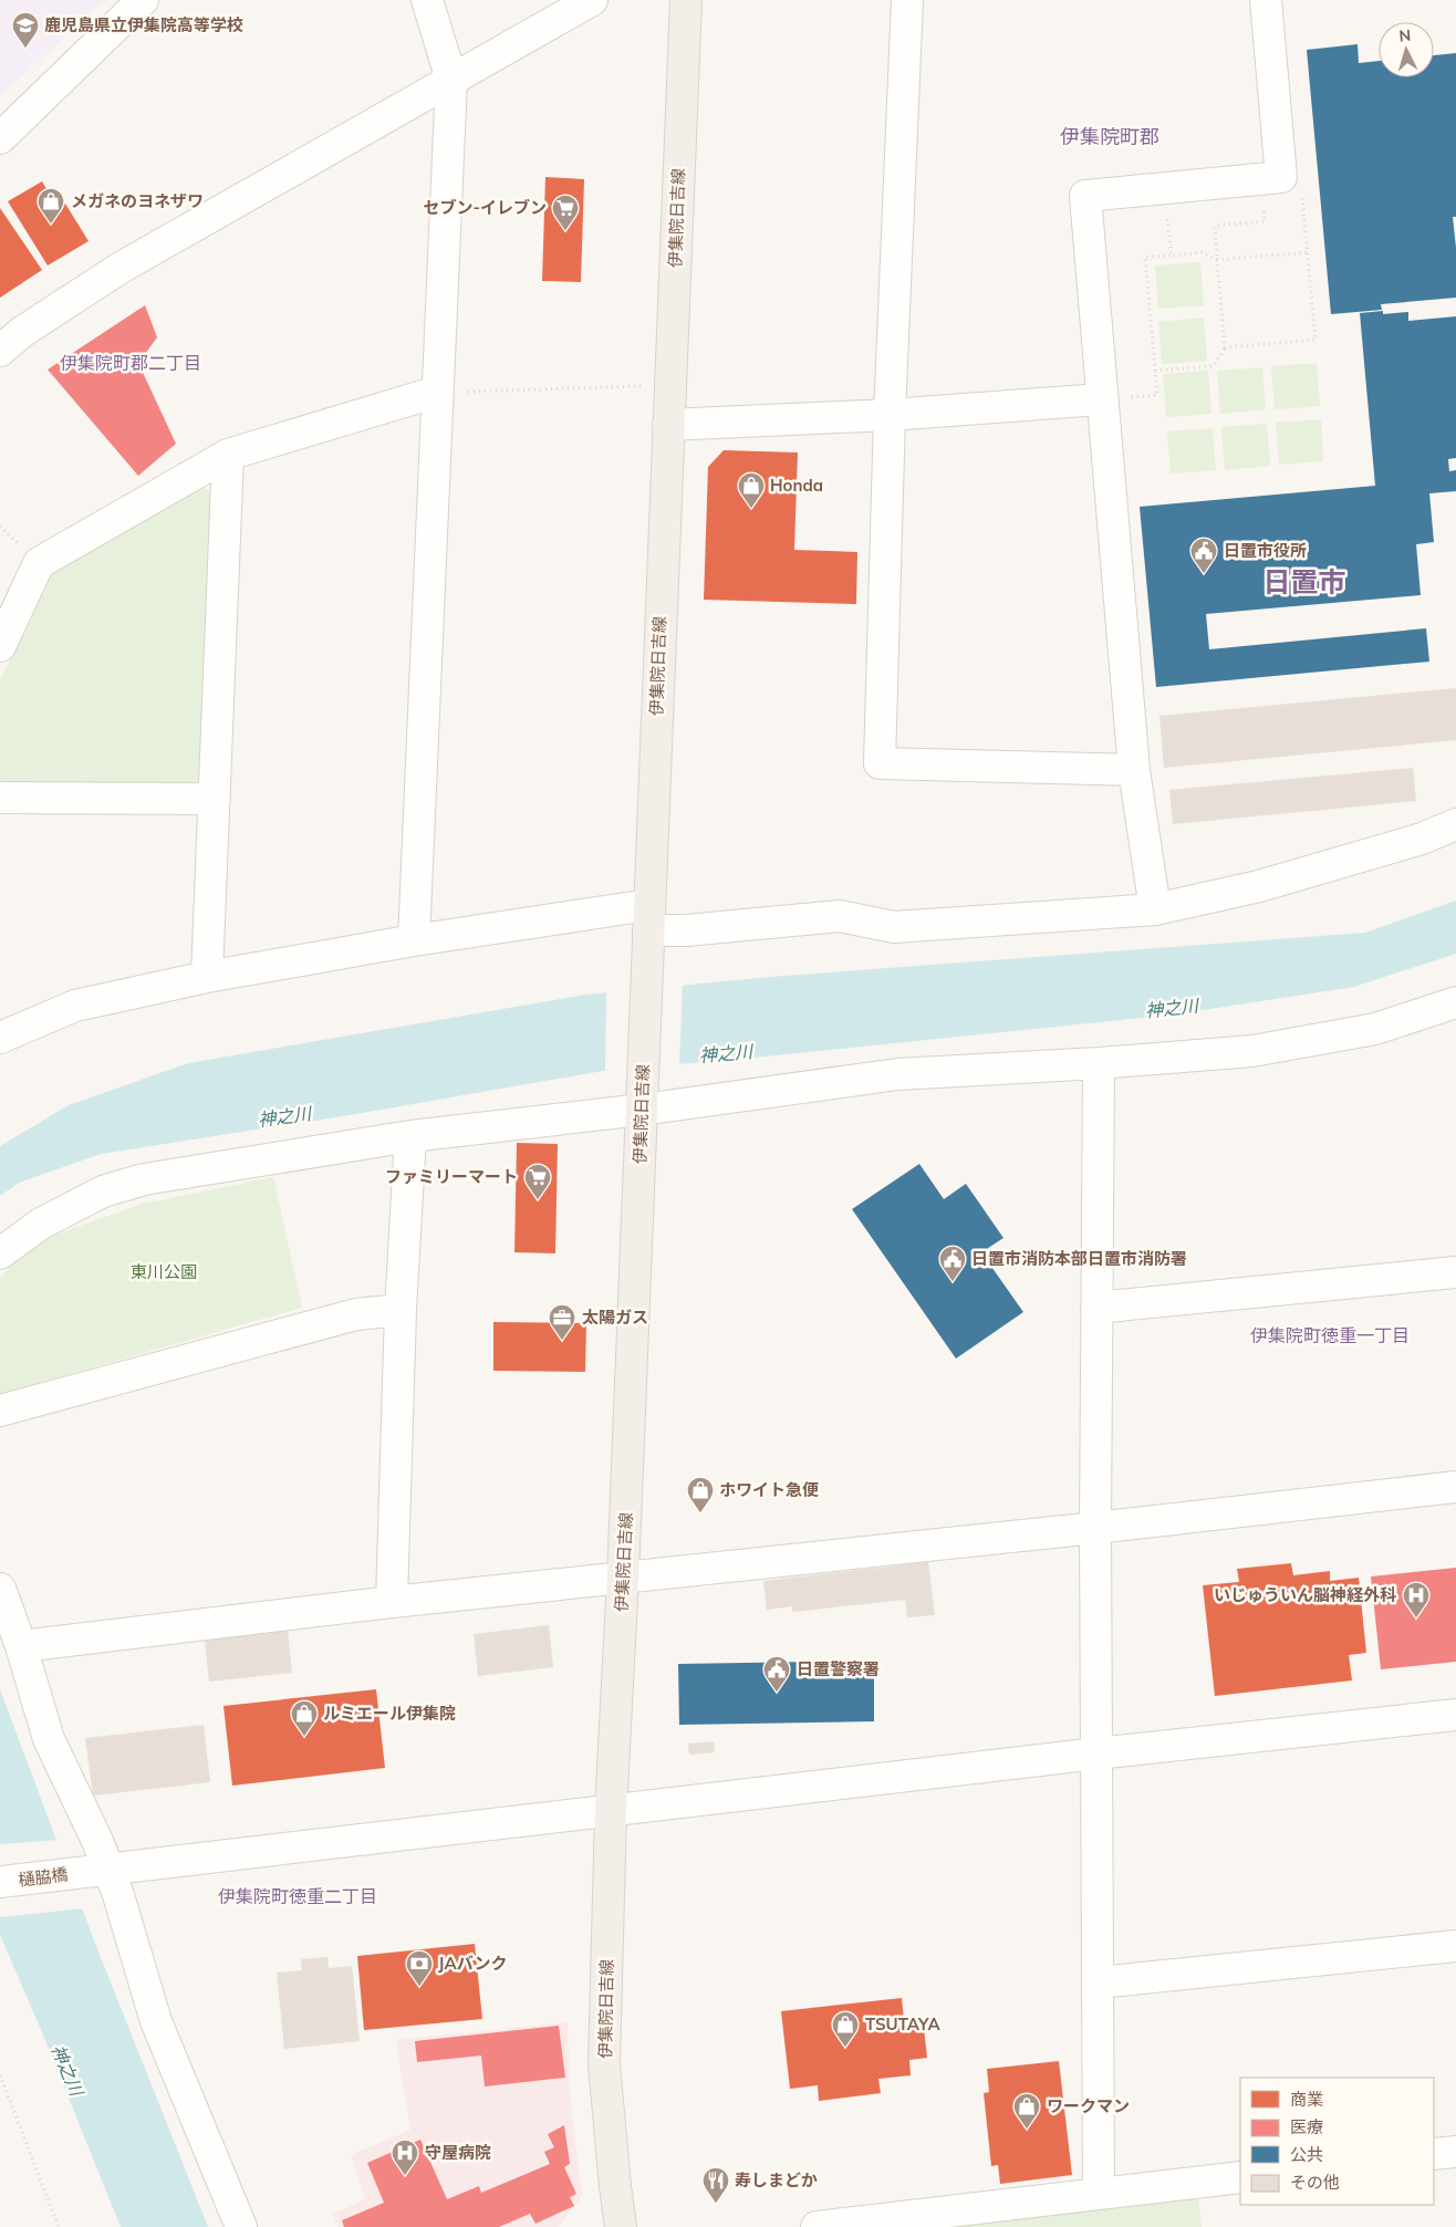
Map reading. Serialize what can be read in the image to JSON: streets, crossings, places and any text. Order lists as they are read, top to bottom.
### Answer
{
  "streets": {
    "main road": ["伊集院日吉線"],
    "street": ["樋脇橋"]
  },
  "crossings": [
    ["伊集院日吉線", "樋脇橋"]
  ],
  "districts": [
    "伊集院町郡",
    "伊集院町郡二丁目",
    "日置市",
    "伊集院町徳重一丁目",
    "伊集院町徳重二丁目"
  ],
  "water": ["神之川"],
  "parks": ["東川公園"],
  "places": {
    "school or university": ["鹿児島県立伊集院高等学校"],
    "shop": [
      "メガネのヨネザワ",
      "Honda",
      "ホワイト急便",
      "ルミエール伊集院",
      "TSUTAYA",
      "ワークマン"
    ],
    "supermarket": ["セブン-イレブン", "ファミリーマート"],
    "public building": ["日置市役所", "日置市消防本部日置市消防署", "日置警察署"],
    "office": ["太陽ガス"],
    "hospital": ["いじゅういん脳神経外科", "守屋病院"],
    "bank": ["JAバンク"],
    "restaurant": ["寿しまどか"]
  },
  "legend": [
    "商業",
    "医療",
    "公共",
    "その他"
  ],
  "north": "top"
}
